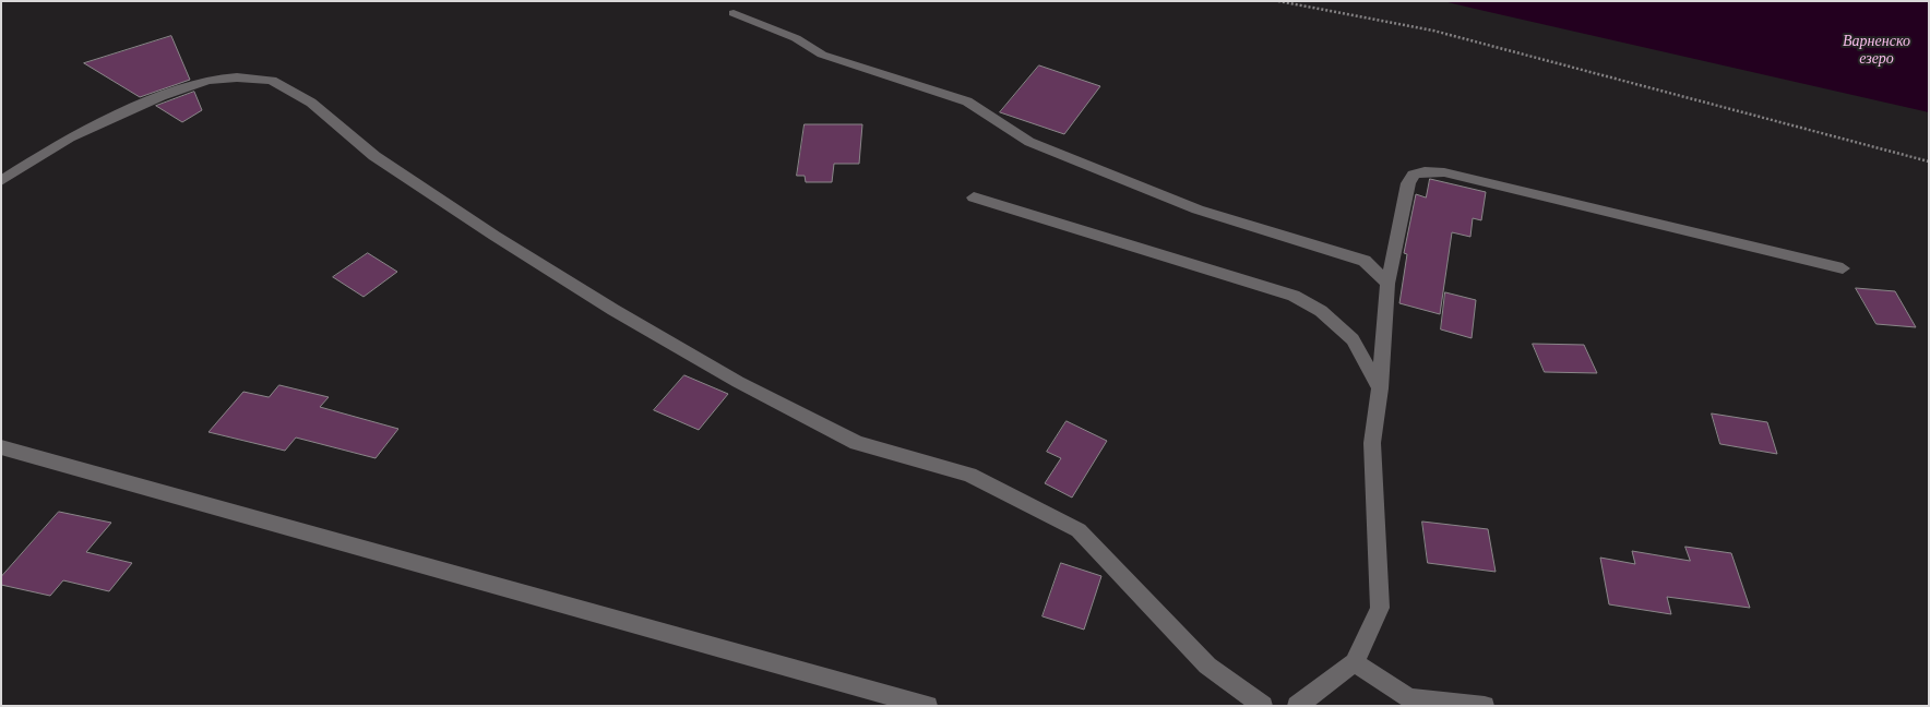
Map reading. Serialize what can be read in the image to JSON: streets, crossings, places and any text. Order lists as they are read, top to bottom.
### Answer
{
  "water": ["Варненско езеро"]
}
